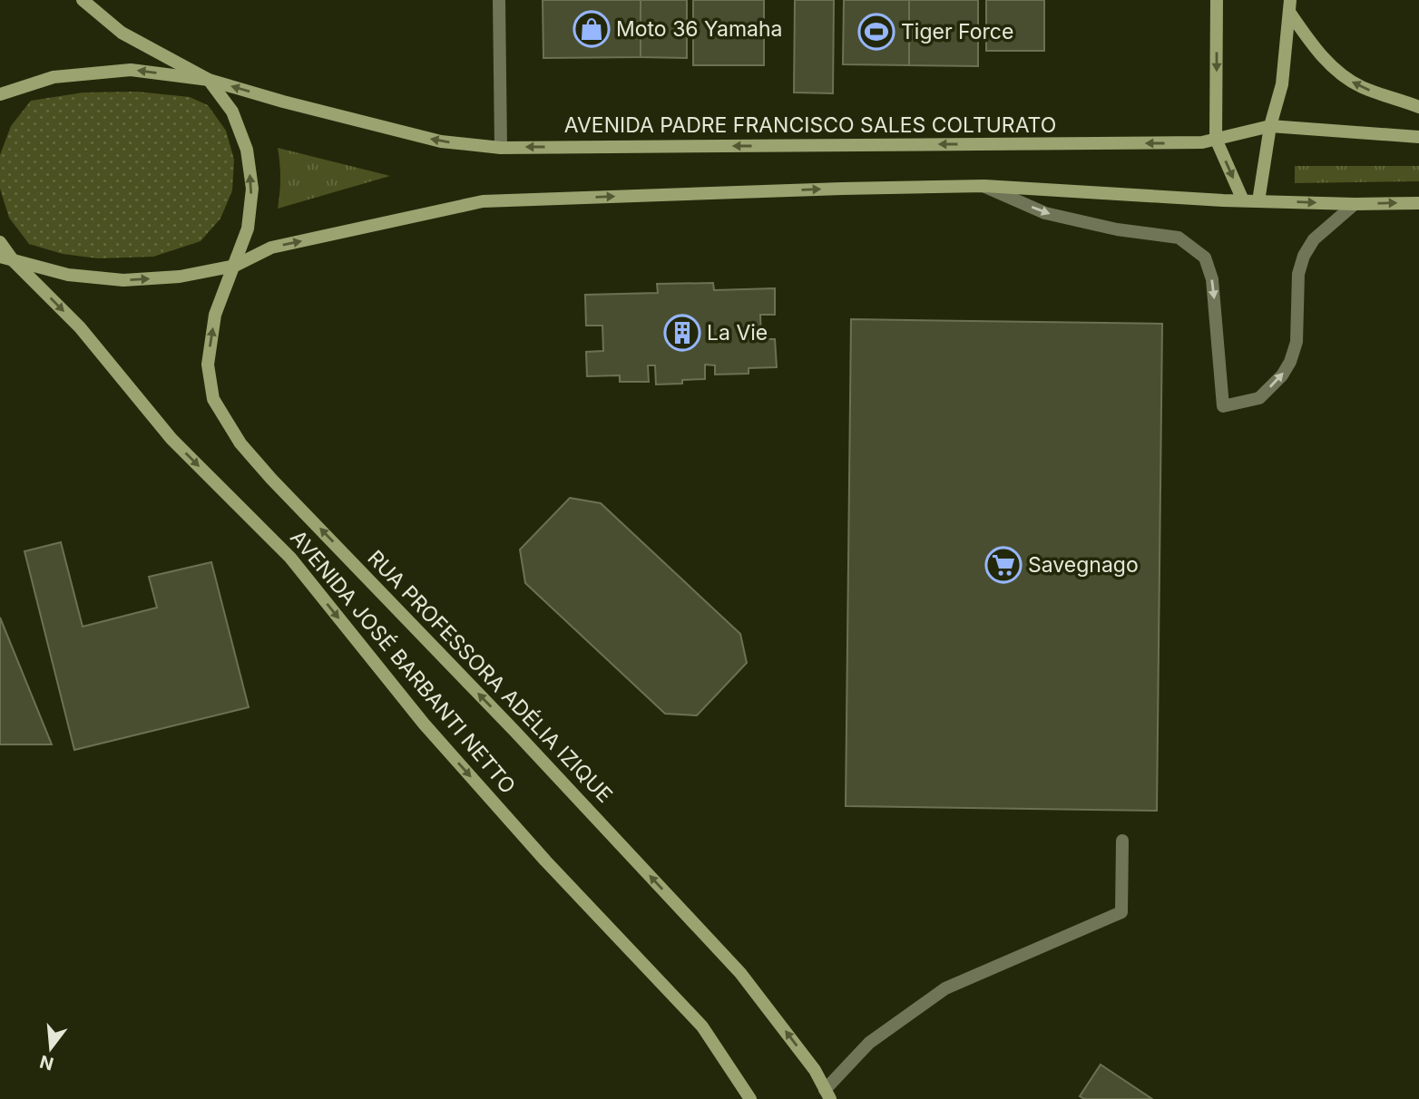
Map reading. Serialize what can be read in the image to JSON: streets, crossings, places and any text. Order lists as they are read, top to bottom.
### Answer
{
  "streets": {
    "main road": ["AVENIDA PADRE FRANCISCO SALES COLTURATO", "AVENIDA JOSÉ BARBANTI NETTO", "RUA PROFESSORA ADÉLIA IZIQUE"]
  },
  "crossings": [
    ["AVENIDA PADRE FRANCISCO SALES COLTURATO", "RUA PROFESSORA ADÉLIA IZIQUE"]
  ],
  "one_way": ["AVENIDA JOSÉ BARBANTI NETTO", "RUA PROFESSORA ADÉLIA IZIQUE"],
  "places": {
    "shop": ["Moto 36 Yamaha"],
    "sports": ["Tiger Force"],
    "building": ["La Vie"],
    "supermarket": ["Savegnago"]
  },
  "north": "bottom"
}
